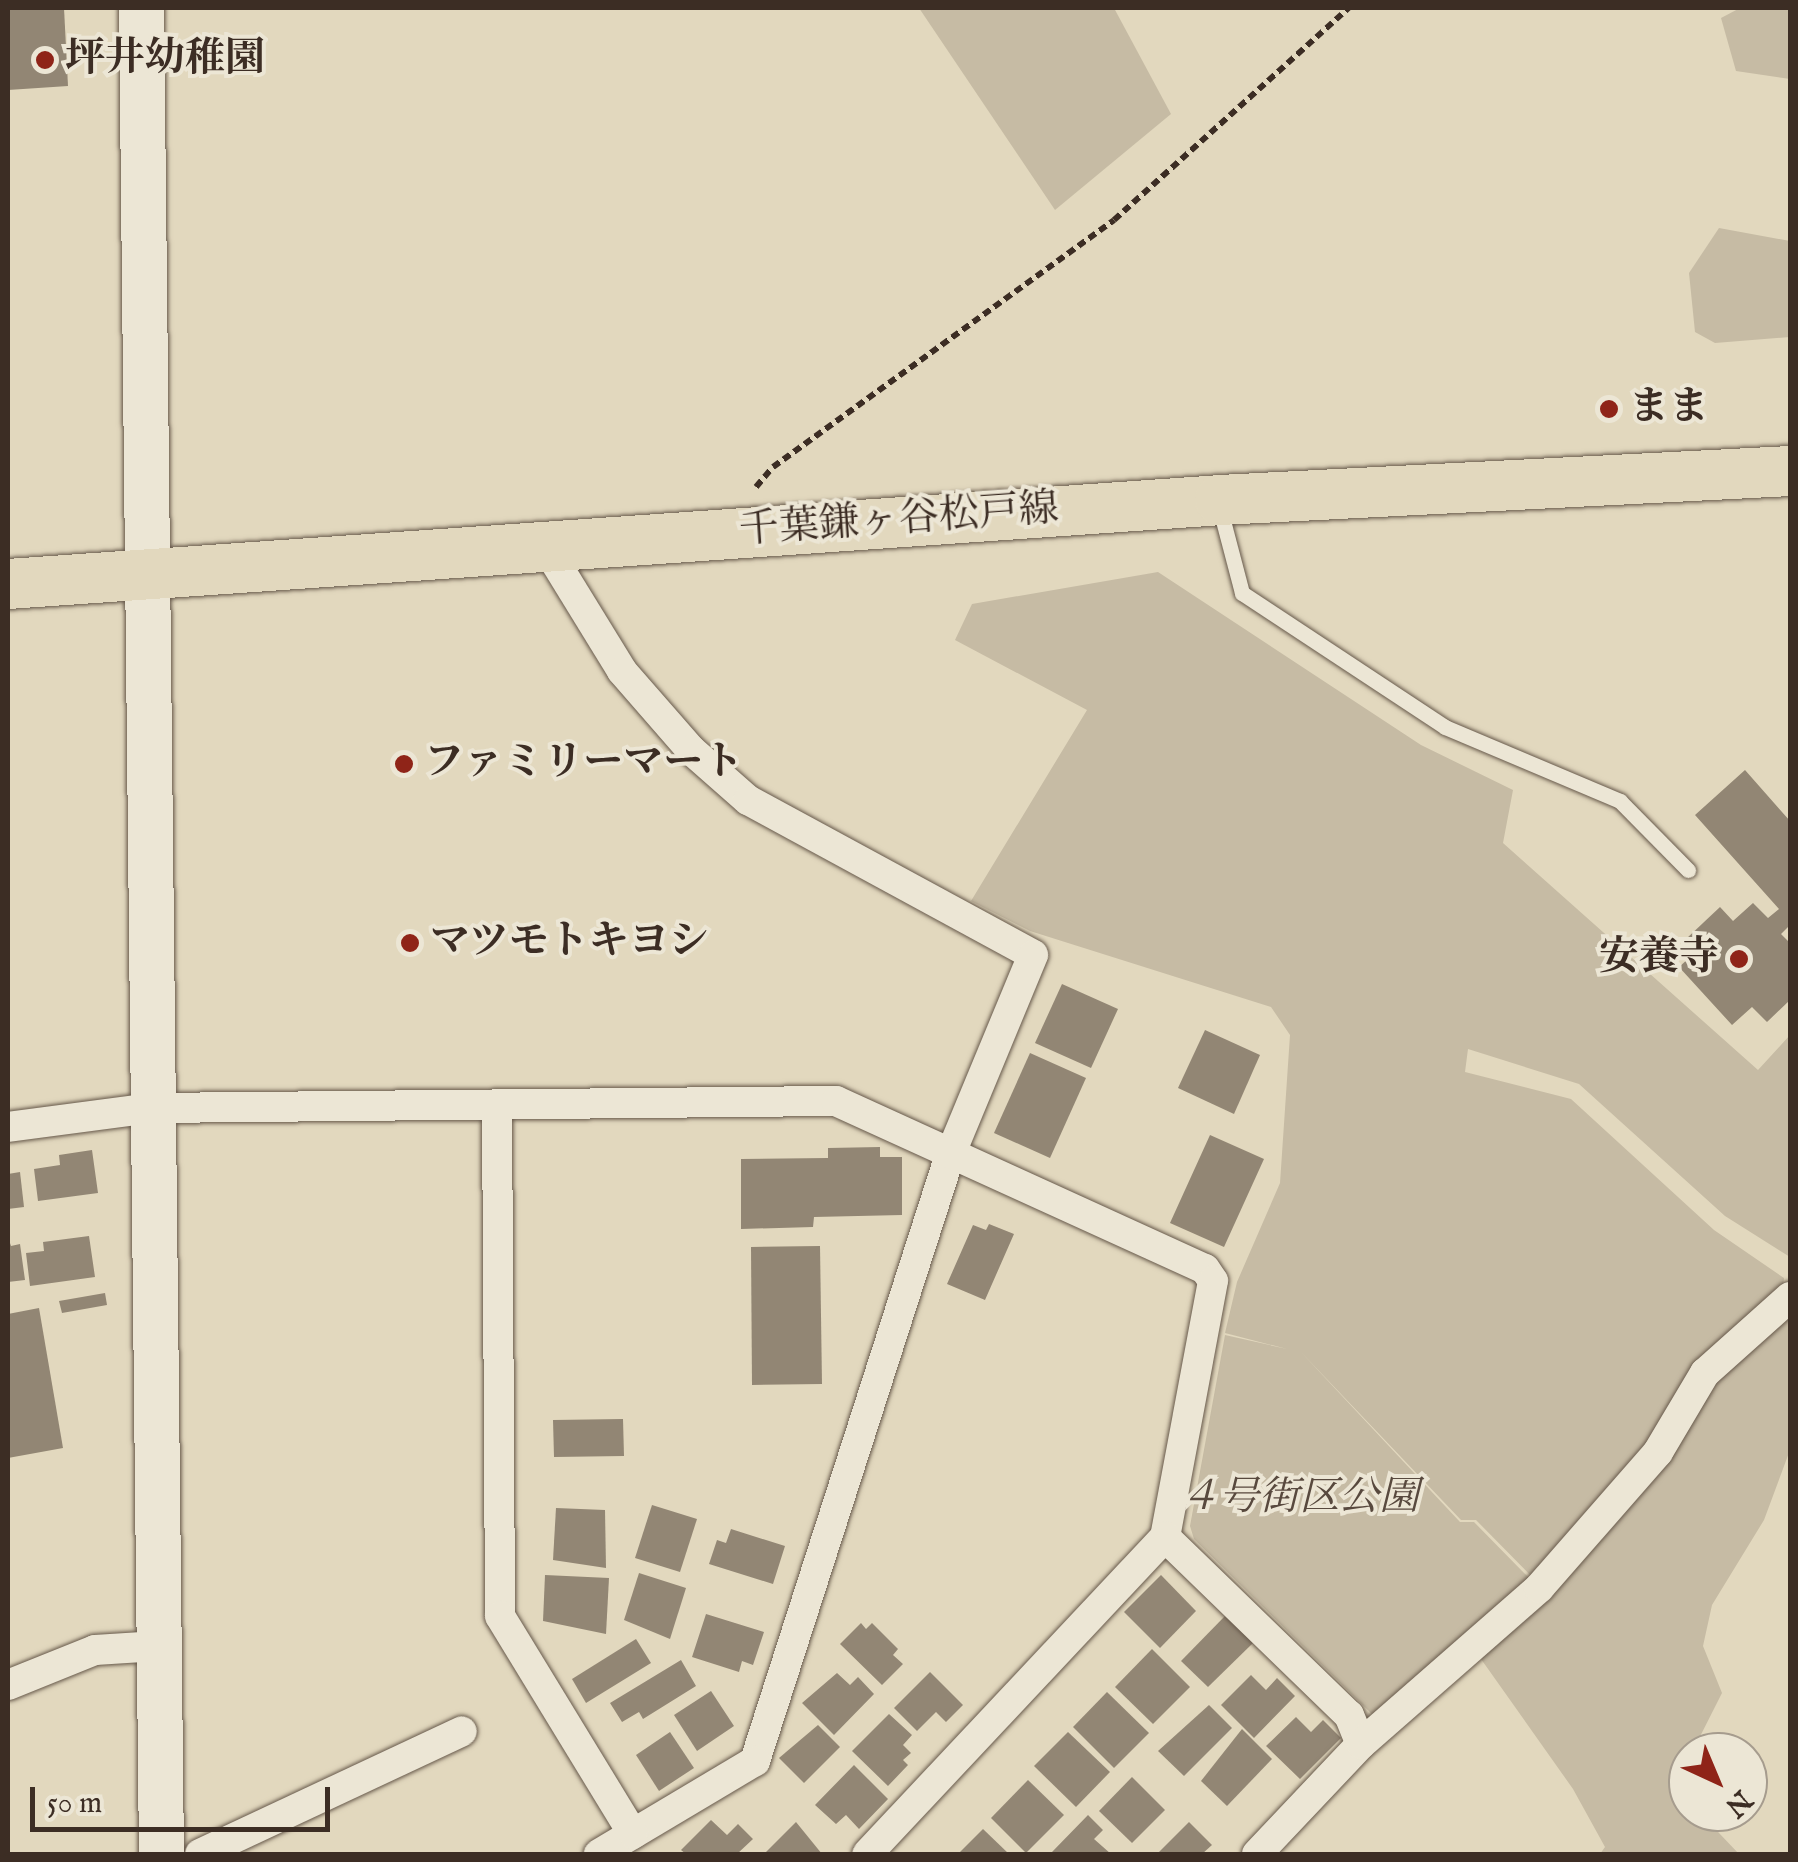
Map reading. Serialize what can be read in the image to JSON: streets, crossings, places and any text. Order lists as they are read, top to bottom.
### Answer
{
  "streets": {
    "main road": ["千葉鎌ヶ谷松戸線"]
  },
  "parks": ["４号街区公園"],
  "places": [
    "坪井幼稚園",
    "まま",
    "ファミリーマート",
    "マツモトキヨシ",
    "安養寺"
  ],
  "scale_bar": "50 m",
  "north": "bottom right"
}
